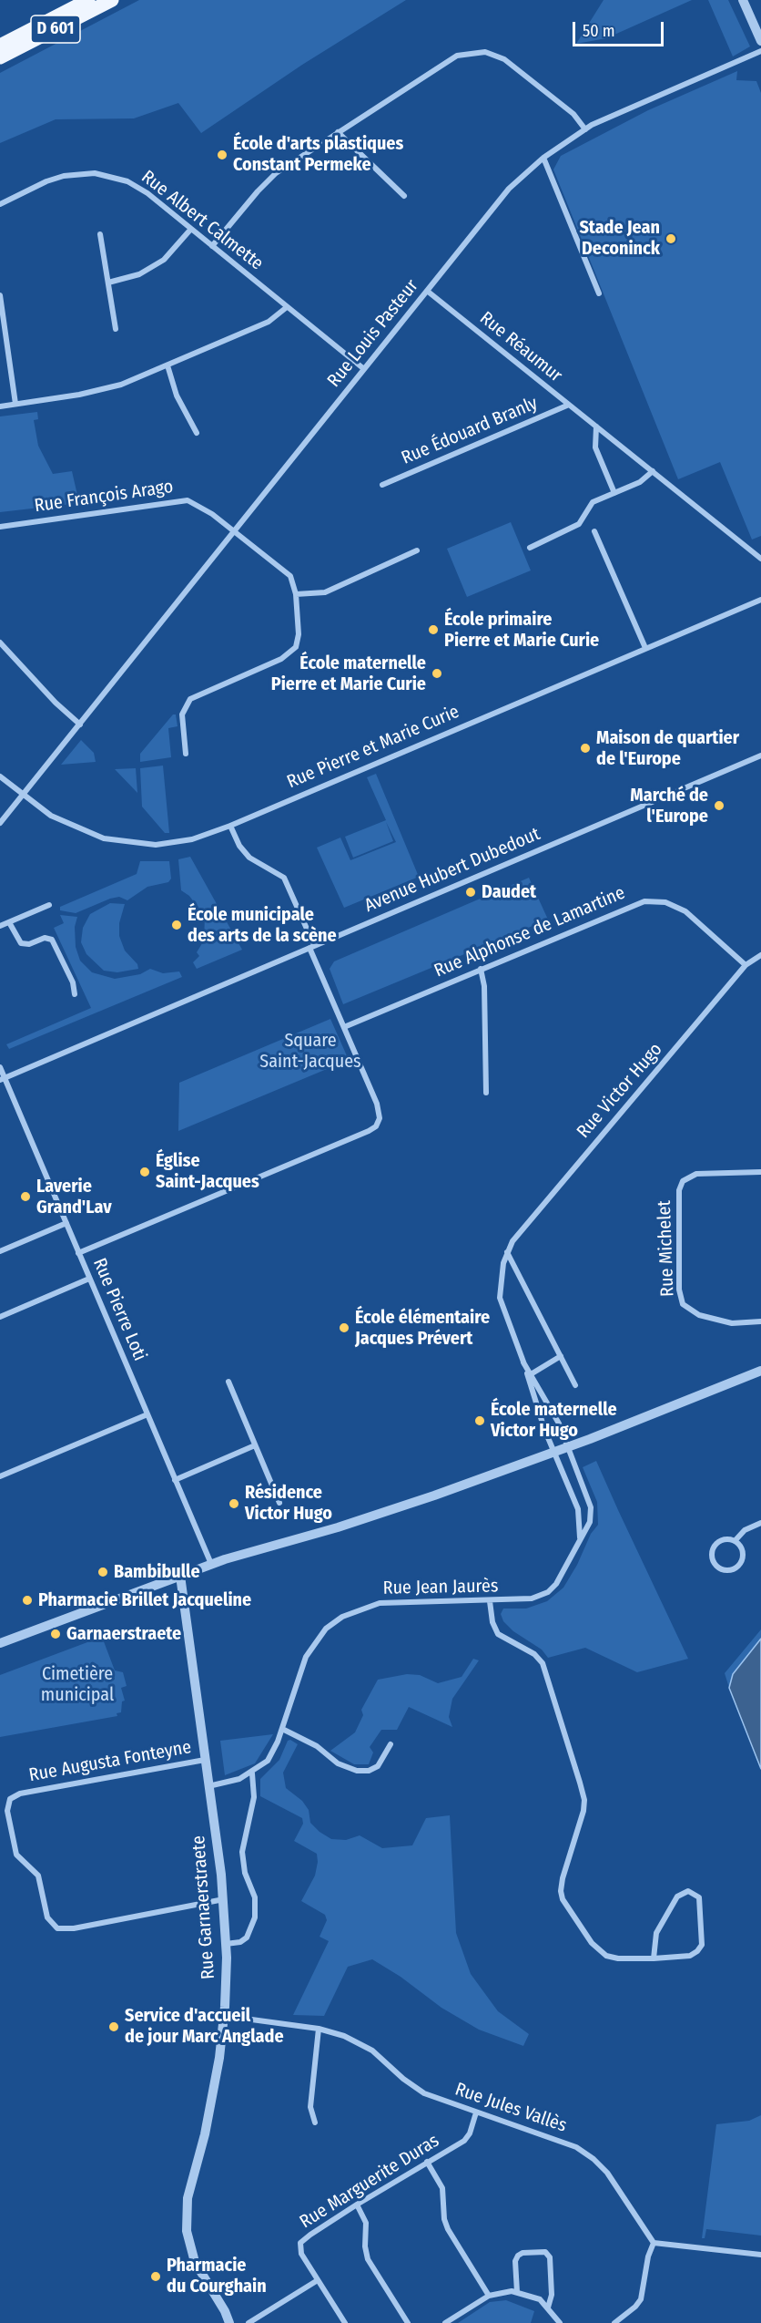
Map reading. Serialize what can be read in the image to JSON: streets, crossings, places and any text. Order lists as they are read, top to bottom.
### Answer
{
  "streets": {
    "main road": ["D 601"],
    "street": [
      "Rue Albert Calmette",
      "Rue Louis Pasteur",
      "Rue Réaumur",
      "Rue Édouard Branly",
      "Rue François Arago",
      "Rue Pierre et Marie Curie",
      "Avenue Hubert Dubedout",
      "Rue Alphonse de Lamartine",
      "Rue Victor Hugo",
      "Rue Michelet",
      "Rue Pierre Loti",
      "Rue Jean Jaurès",
      "Rue Augusta Fonteyne",
      "Rue Garnaerstraete",
      "Rue Jules Vallès",
      "Rue Marguerite Duras"
    ]
  },
  "crossings": [
    ["Rue Albert Calmette", "Rue Louis Pasteur"],
    ["Rue Louis Pasteur", "Rue Réaumur"],
    ["Rue Louis Pasteur", "Rue François Arago"],
    ["Rue Louis Pasteur", "Rue Pierre et Marie Curie"],
    ["Rue Réaumur", "Rue Édouard Branly"],
    ["Avenue Hubert Dubedout", "Rue Pierre Loti"],
    ["Rue Alphonse de Lamartine", "Rue Victor Hugo"],
    ["Rue Victor Hugo", "Rue Jean Jaurès"],
    ["Rue Jean Jaurès", "Rue Garnaerstraete"],
    ["Rue Augusta Fonteyne", "Rue Garnaerstraete"],
    ["Rue Garnaerstraete", "Rue Jules Vallès"],
    ["Rue Jules Vallès", "Rue Marguerite Duras"]
  ],
  "parks": ["Square Saint-Jacques", "Cimetière municipal"],
  "places": [
    "École d'arts plastiques Constant Permeke",
    "Stade Jean Deconinck",
    "École primaire Pierre et Marie Curie",
    "École maternelle Pierre et Marie Curie",
    "Maison de quartier de l'Europe",
    "Marché de l'Europe",
    "Daudet",
    "École municipale des arts de la scène",
    "Église Saint-Jacques",
    "Laverie Grand'Lav",
    "École élémentaire Jacques Prévert",
    "École maternelle Victor Hugo",
    "Résidence Victor Hugo",
    "Bambibulle",
    "Pharmacie Brillet Jacqueline",
    "Garnaerstraete",
    "Service d'accueil de jour Marc Anglade",
    "Pharmacie du Courghain"
  ],
  "scale_bar": "50 m"
}
